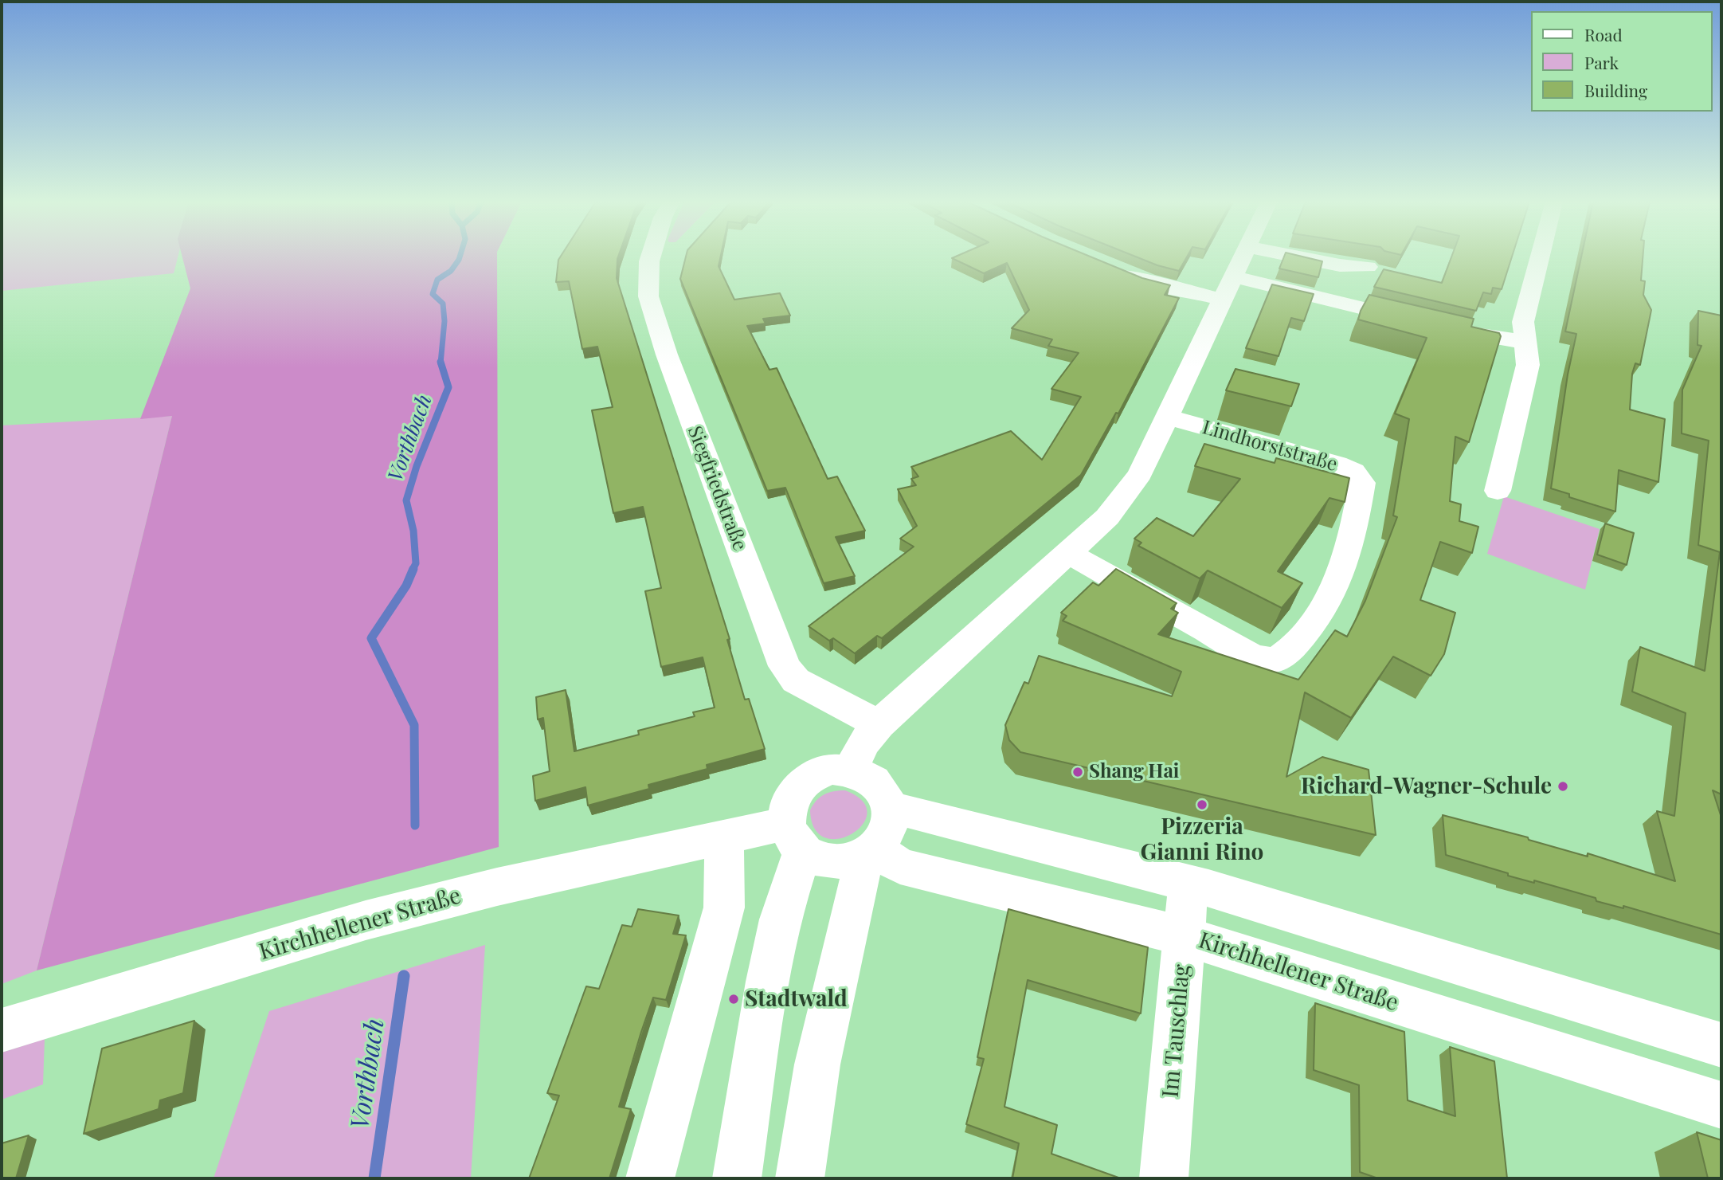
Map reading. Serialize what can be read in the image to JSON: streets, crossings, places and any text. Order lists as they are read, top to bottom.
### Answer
{
  "streets": {
    "street": [
      "Lindhorststraße",
      "Siegfriedstraße",
      "Kirchhellener Straße",
      "Im Tauschlag"
    ]
  },
  "crossings": [
    ["Kirchhellener Straße", "Im Tauschlag"]
  ],
  "water": ["Vorthbach"],
  "places": [
    "Shang Hai",
    "Richard-Wagner-Schule",
    "Pizzeria Gianni Rino",
    "Stadtwald"
  ],
  "legend": ["Road", "Park", "Building"]
}
